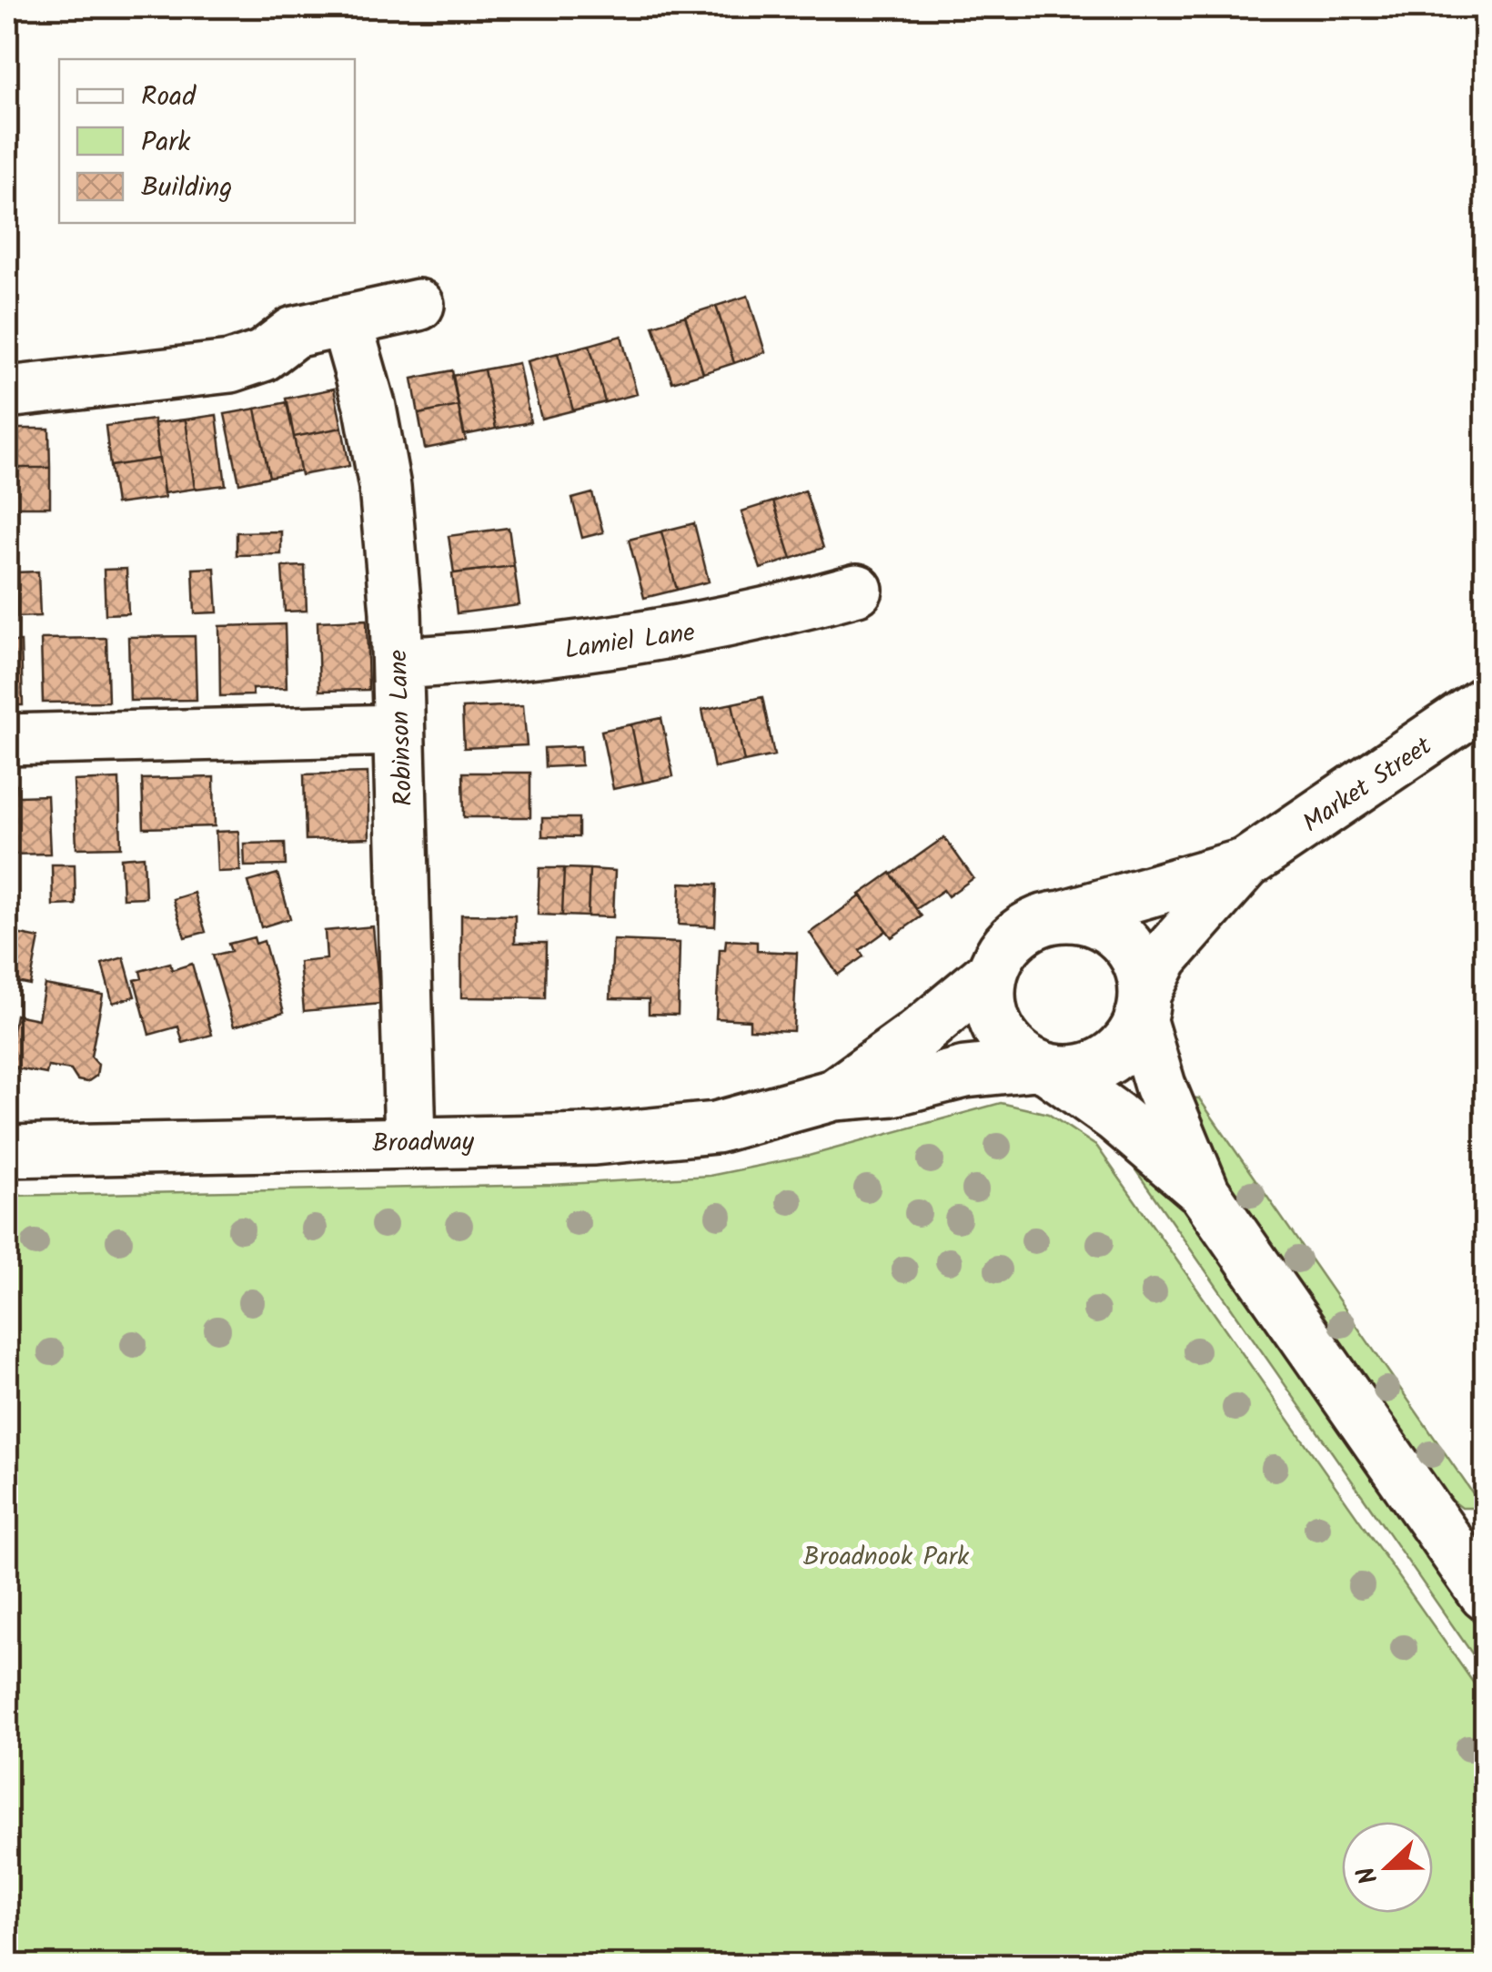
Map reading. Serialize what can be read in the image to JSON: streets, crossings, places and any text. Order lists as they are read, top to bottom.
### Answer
{
  "streets": {
    "street": [
      "Lamiel Lane",
      "Robinson Lane",
      "Market Street",
      "Broadway"
    ]
  },
  "crossings": [
    ["Lamiel Lane", "Robinson Lane"],
    ["Robinson Lane", "Broadway"],
    ["Market Street", "Broadway"]
  ],
  "parks": ["Broadnook Park"],
  "legend": ["Road", "Park", "Building"],
  "north": "left"
}
